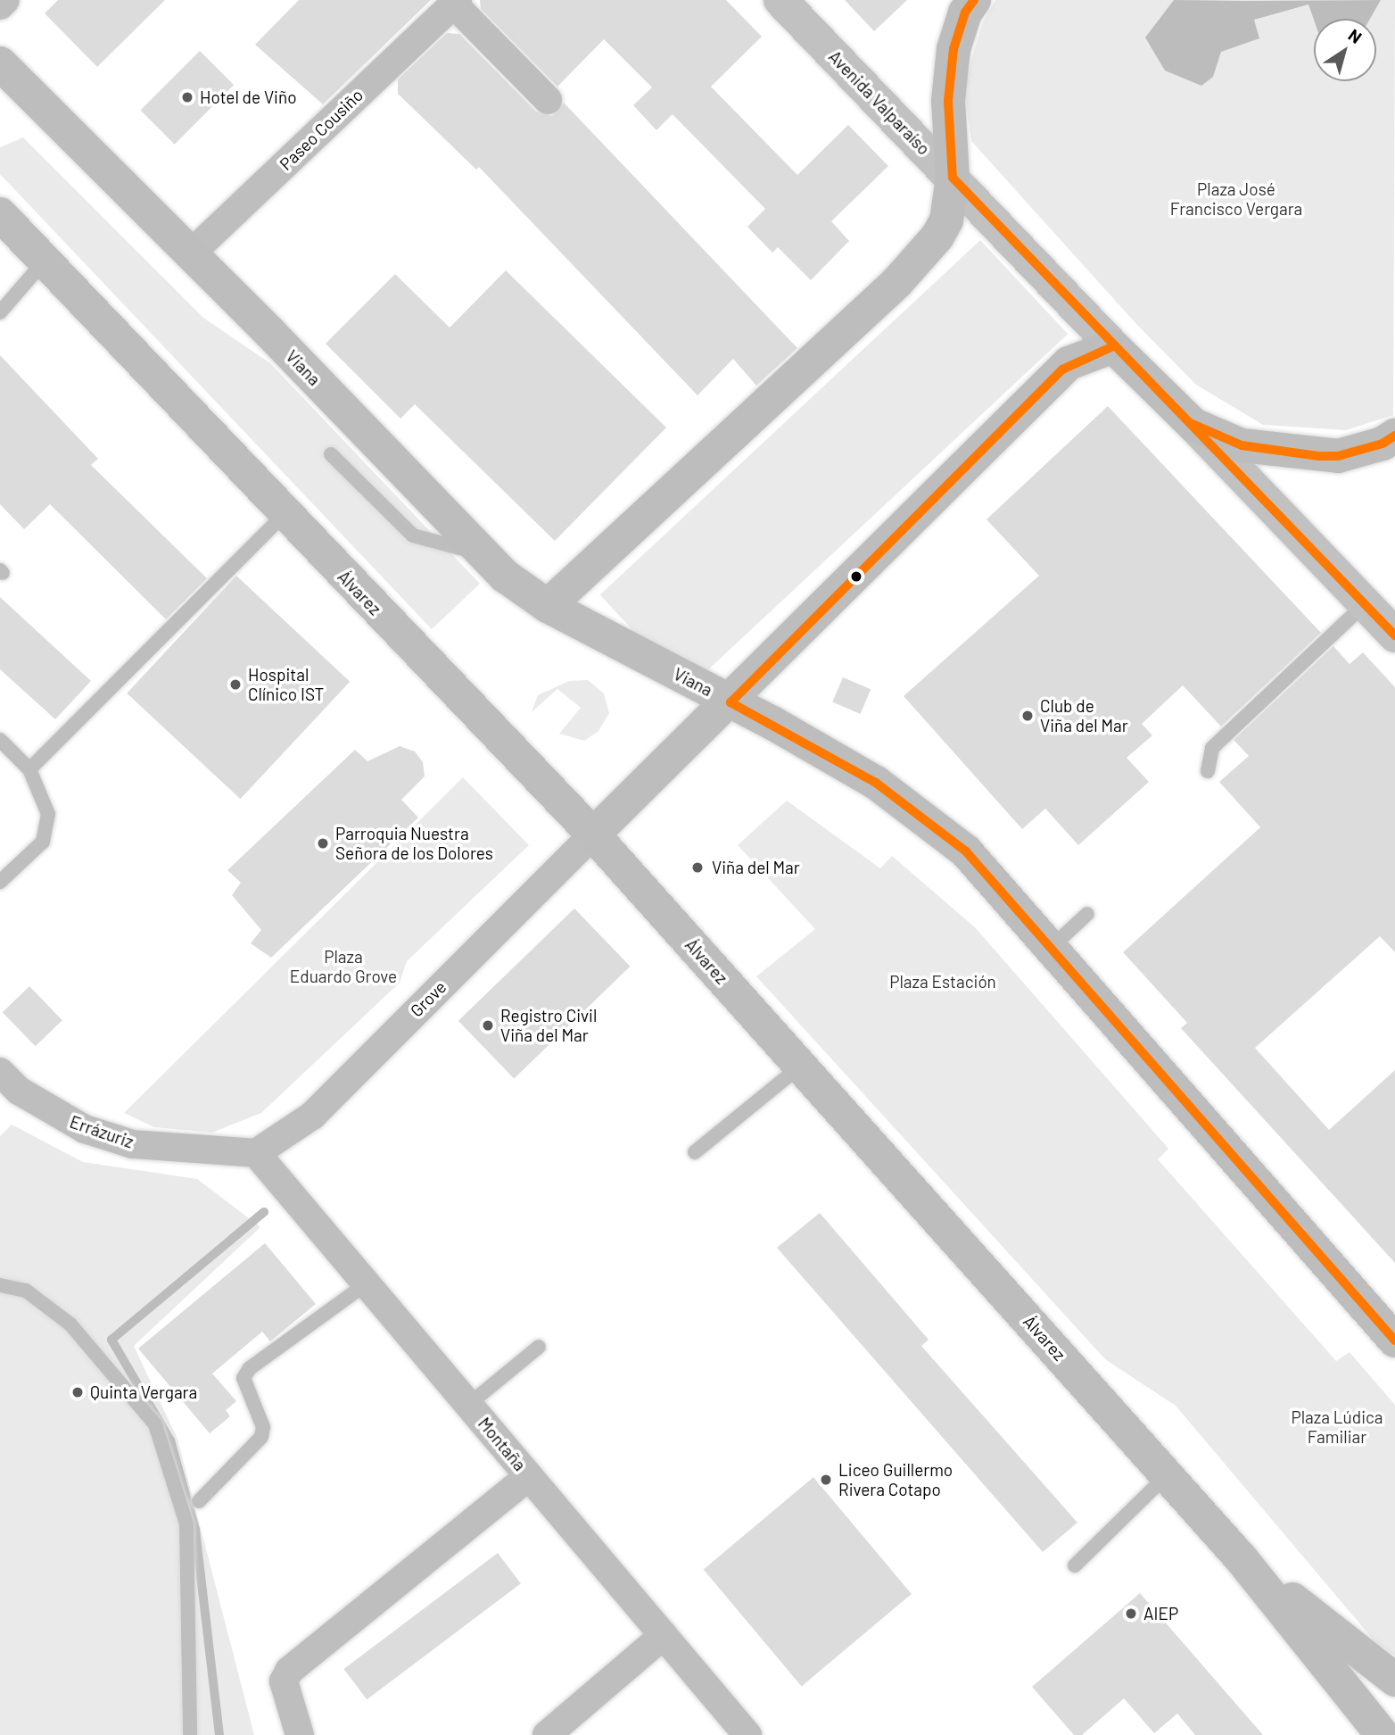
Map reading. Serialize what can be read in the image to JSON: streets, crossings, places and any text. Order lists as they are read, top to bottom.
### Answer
{
  "streets": {
    "main road": ["Avenida Valparaíso", "Viana", "Álvarez"],
    "street": [
      "Paseo Cousiño",
      "Grove",
      "Errázuriz",
      "Montaña"
    ]
  },
  "crossings": [
    ["Paseo Cousiño", "Viana"],
    ["Álvarez", "Grove"],
    ["Grove", "Errázuriz"],
    ["Grove", "Montaña"],
    ["Errázuriz", "Montaña"]
  ],
  "parks": [
    "Plaza José Francisco Vergara",
    "Plaza Eduardo Grove",
    "Plaza Estación",
    "Plaza Lúdica Familiar"
  ],
  "places": [
    "Hotel de Viño",
    "Hospital Clínico IST",
    "Club de Viña del Mar",
    "Parroquia Nuestra Señora de los Dolores",
    "Viña del Mar",
    "Registro Civil Viña del Mar",
    "Quinta Vergara",
    "Liceo Guillermo Rivera Cotapo",
    "AIEP"
  ],
  "north": "top right"
}
